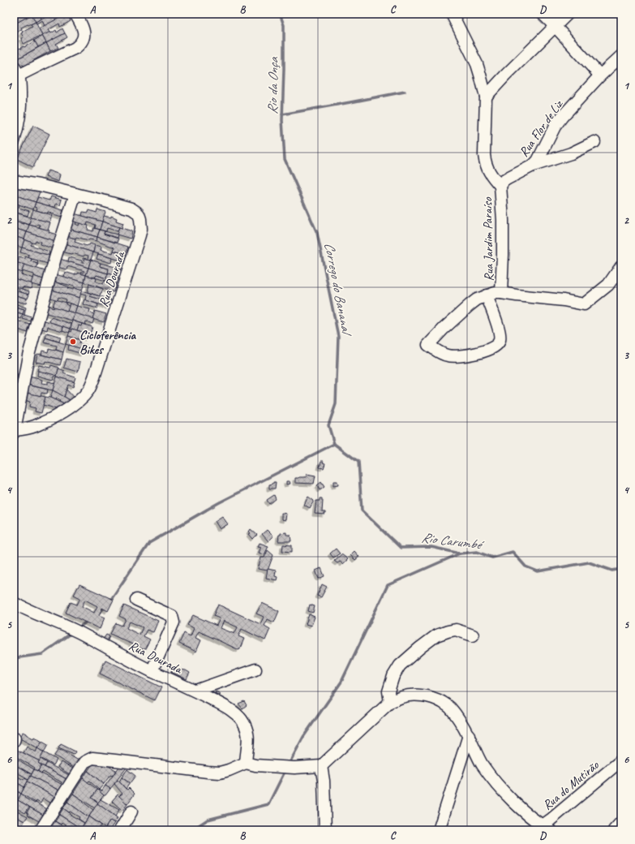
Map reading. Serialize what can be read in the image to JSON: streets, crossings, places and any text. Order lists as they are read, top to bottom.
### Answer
{
  "streets": {
    "street": [
      "Rua Flor de Liz",
      "Rua Jardim Paraíso",
      "Rua Dourada",
      "Rua do Mutirão"
    ]
  },
  "crossings": [
    ["Rua Flor de Liz", "Rua Jardim Paraíso"]
  ],
  "water": ["Rio da Onça", "Corrego do Bananal", "Rio Carumbé"],
  "places": ["Cicloferência Bikes"],
  "grid": {
    "columns": [
      "A",
      "B",
      "C",
      "D"
    ],
    "rows": [
      "1",
      "2",
      "3",
      "4",
      "5",
      "6"
    ]
  }
}
